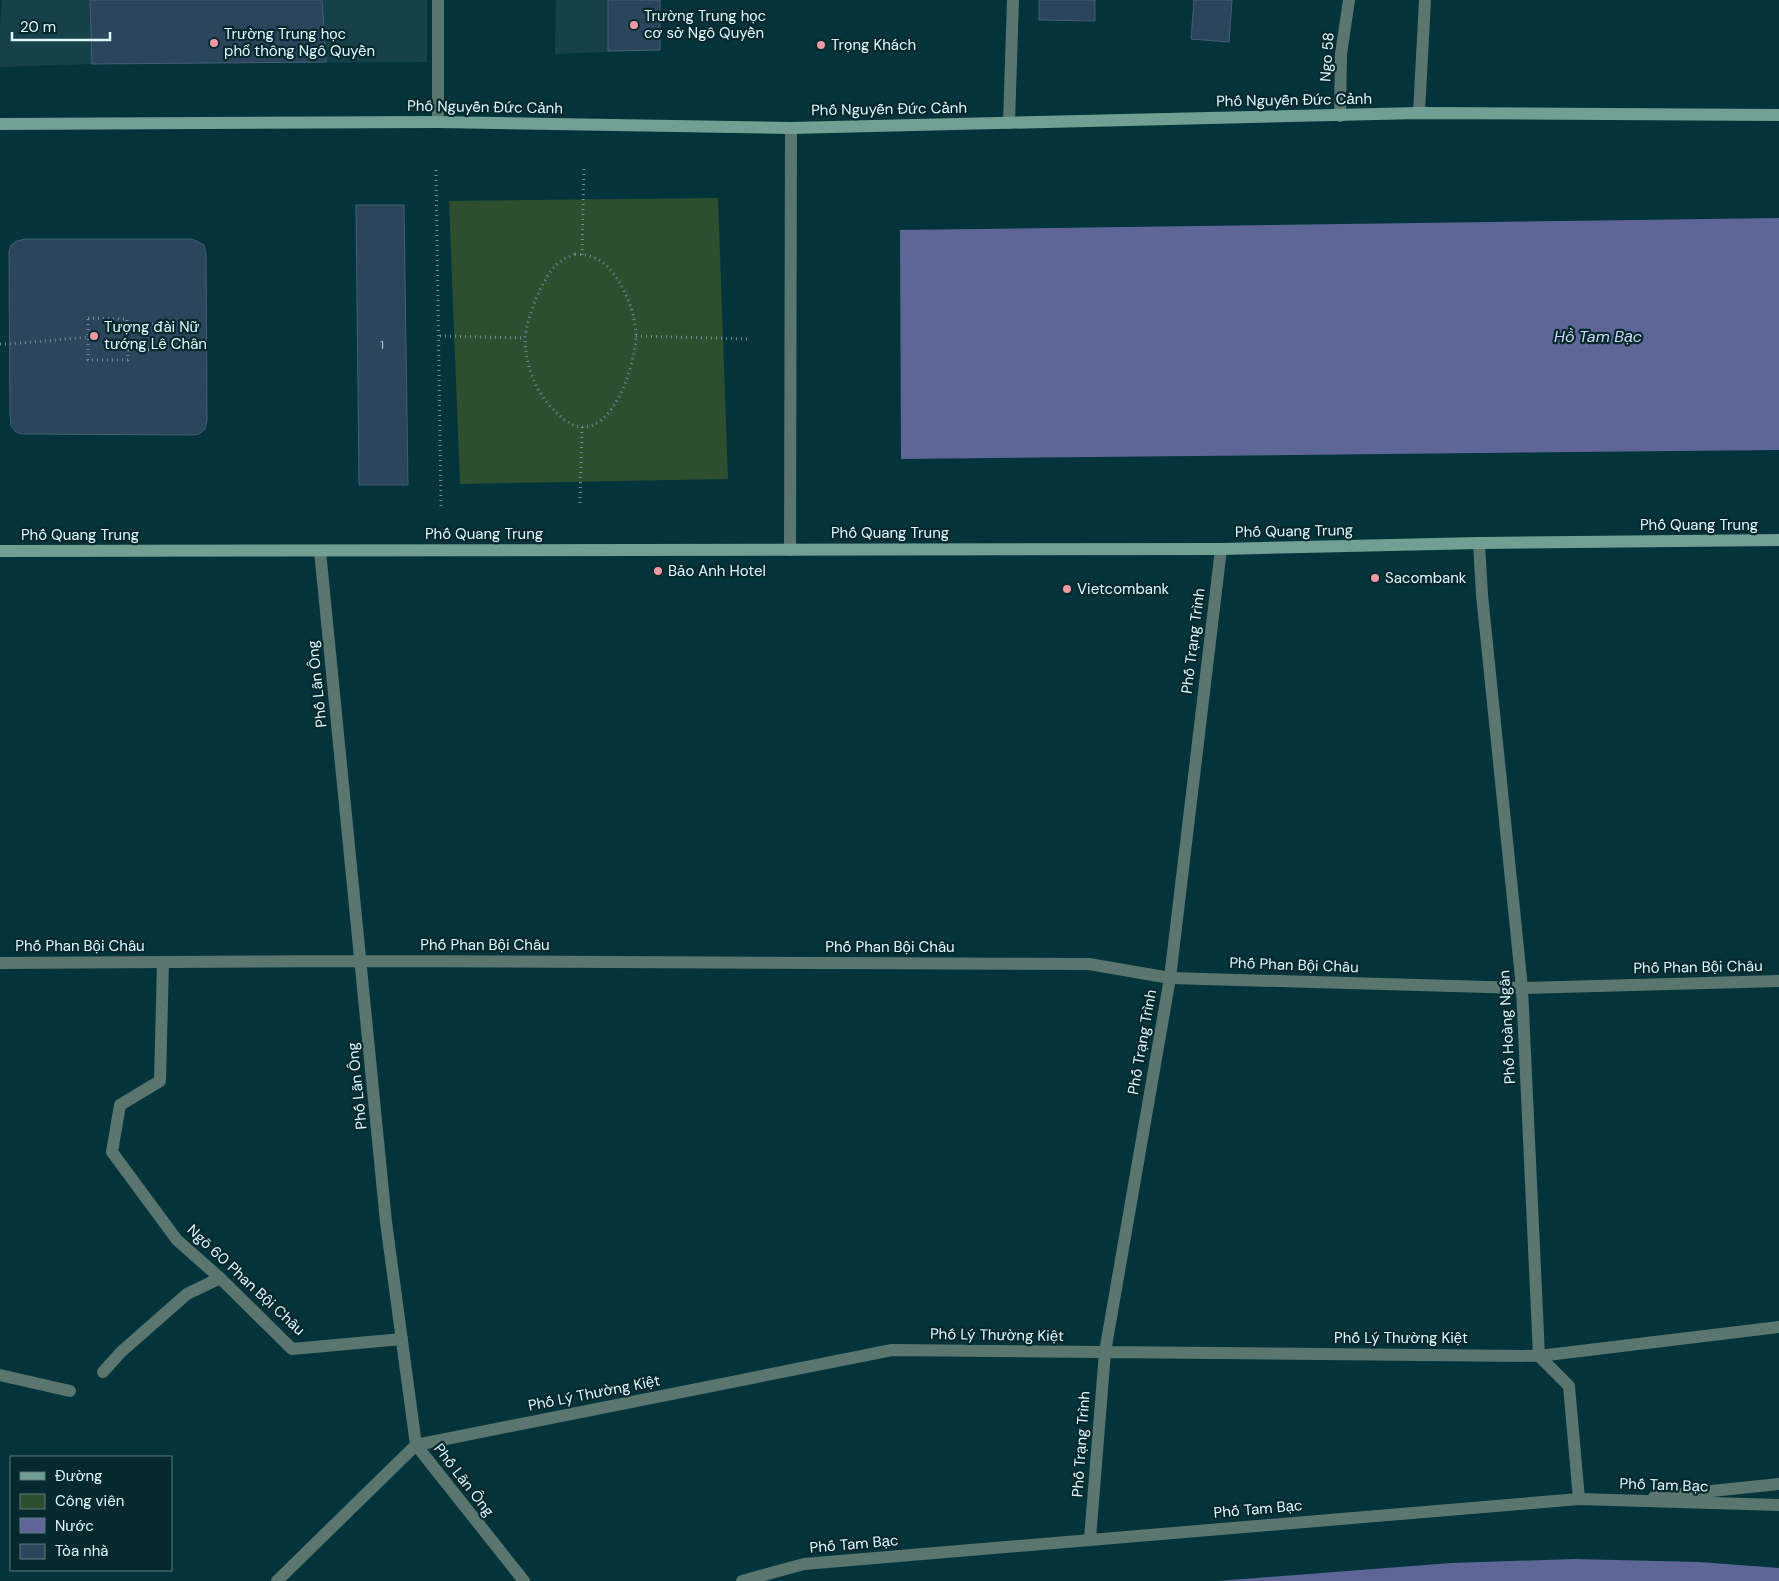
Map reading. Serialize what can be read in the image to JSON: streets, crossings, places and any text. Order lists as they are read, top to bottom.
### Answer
{
  "streets": {
    "main road": ["Phố Nguyễn Đức Cảnh", "Phố Quang Trung"],
    "street": [
      "Ngo 58",
      "Phố Trạng Trình",
      "Phố Lãn Ông",
      "Phố Phan Bội Châu",
      "Phố Hoàng Ngân",
      "Ngõ 60 Phan Bội Châu",
      "Phố Lý Thường Kiệt",
      "Phố Tam Bạc"
    ]
  },
  "crossings": [
    ["Ngo 58", "Phố Nguyễn Đức Cảnh"],
    ["Phố Quang Trung", "Phố Trạng Trình"],
    ["Phố Quang Trung", "Phố Lãn Ông"],
    ["Phố Quang Trung", "Phố Hoàng Ngân"],
    ["Phố Trạng Trình", "Phố Phan Bội Châu"],
    ["Phố Trạng Trình", "Phố Lý Thường Kiệt"],
    ["Phố Trạng Trình", "Phố Tam Bạc"],
    ["Phố Lãn Ông", "Phố Phan Bội Châu"],
    ["Phố Lãn Ông", "Ngõ 60 Phan Bội Châu"],
    ["Phố Lãn Ông", "Phố Lý Thường Kiệt"],
    ["Phố Phan Bội Châu", "Phố Hoàng Ngân"],
    ["Phố Phan Bội Châu", "Ngõ 60 Phan Bội Châu"],
    ["Phố Hoàng Ngân", "Phố Lý Thường Kiệt"]
  ],
  "water": ["Hồ Tam Bạc"],
  "places": [
    "Trường Trung học cơ sở Ngô Quyền",
    "Trường Trung học phổ thông Ngô Quyền",
    "Trọng Khách",
    "Tượng đài Nữ tướng Lê Chân",
    "Bảo Anh Hotel",
    "Sacombank",
    "Vietcombank"
  ],
  "house_numbers": ["1"],
  "legend": [
    "Đường",
    "Công viên",
    "Nước",
    "Tòa nhà"
  ],
  "scale_bar": "20 m"
}
